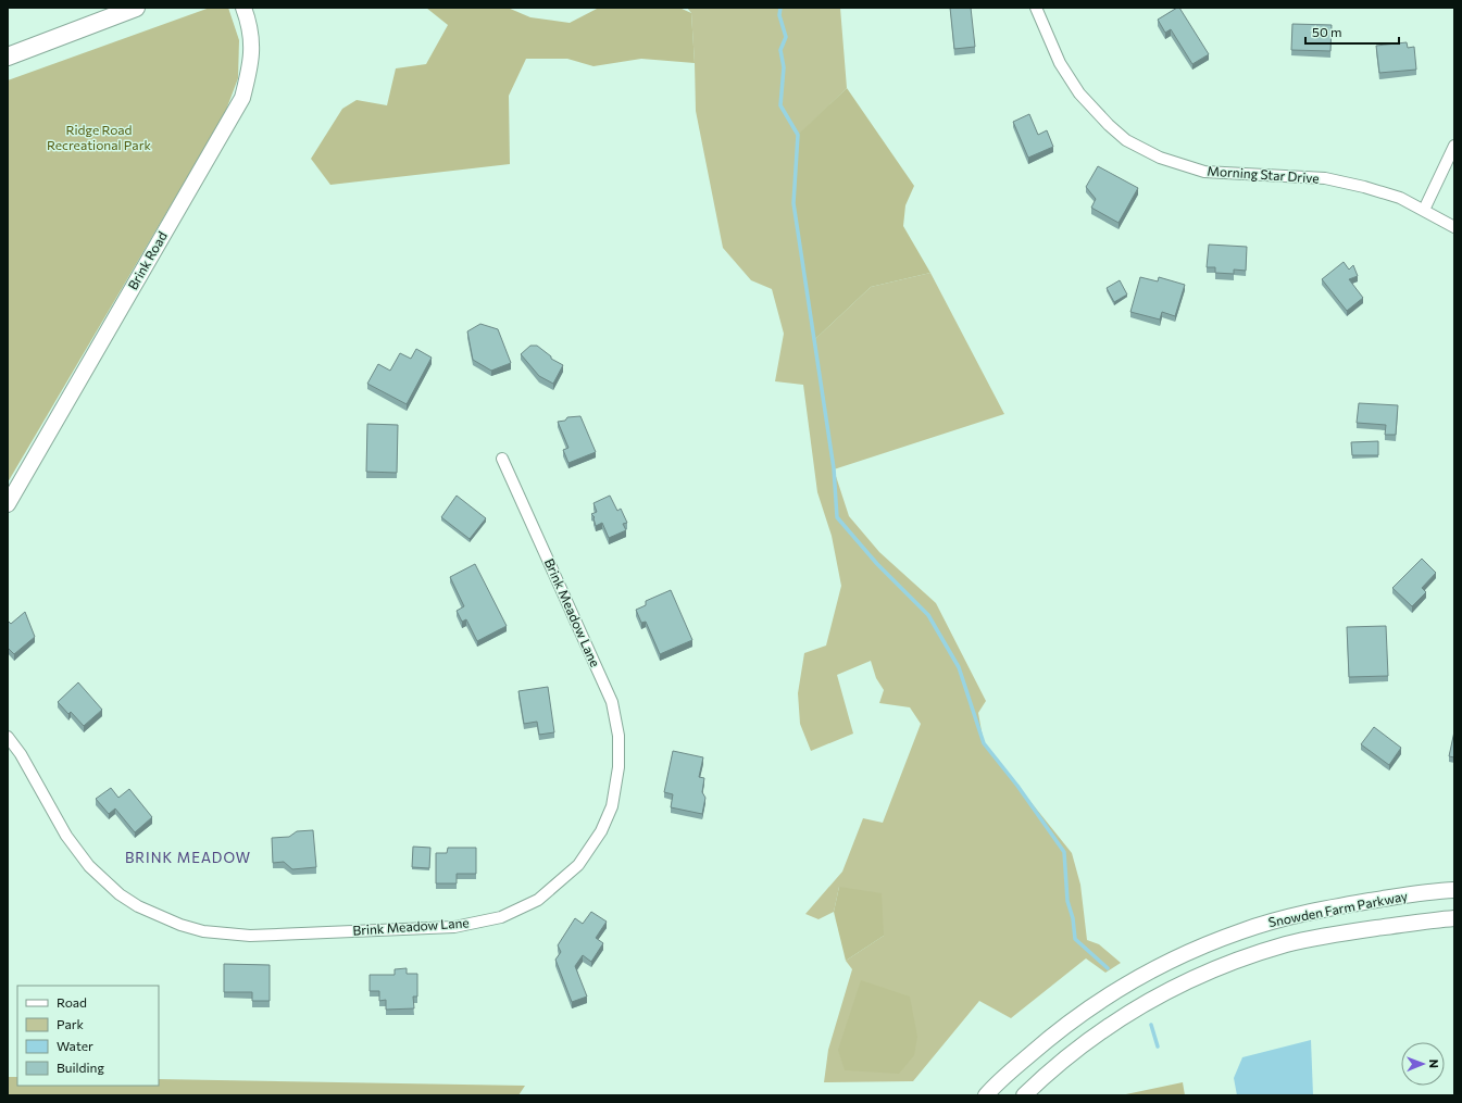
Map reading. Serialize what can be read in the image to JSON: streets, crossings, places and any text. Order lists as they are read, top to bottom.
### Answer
{
  "streets": {
    "main road": ["Brink Road", "Snowden Farm Parkway"],
    "street": ["Morning Star Drive", "Brink Meadow Lane"]
  },
  "districts": ["BRINK MEADOW"],
  "parks": ["Ridge Road Recreational Park"],
  "legend": [
    "Road",
    "Park",
    "Water",
    "Building"
  ],
  "scale_bar": "50 m",
  "north": "right"
}
